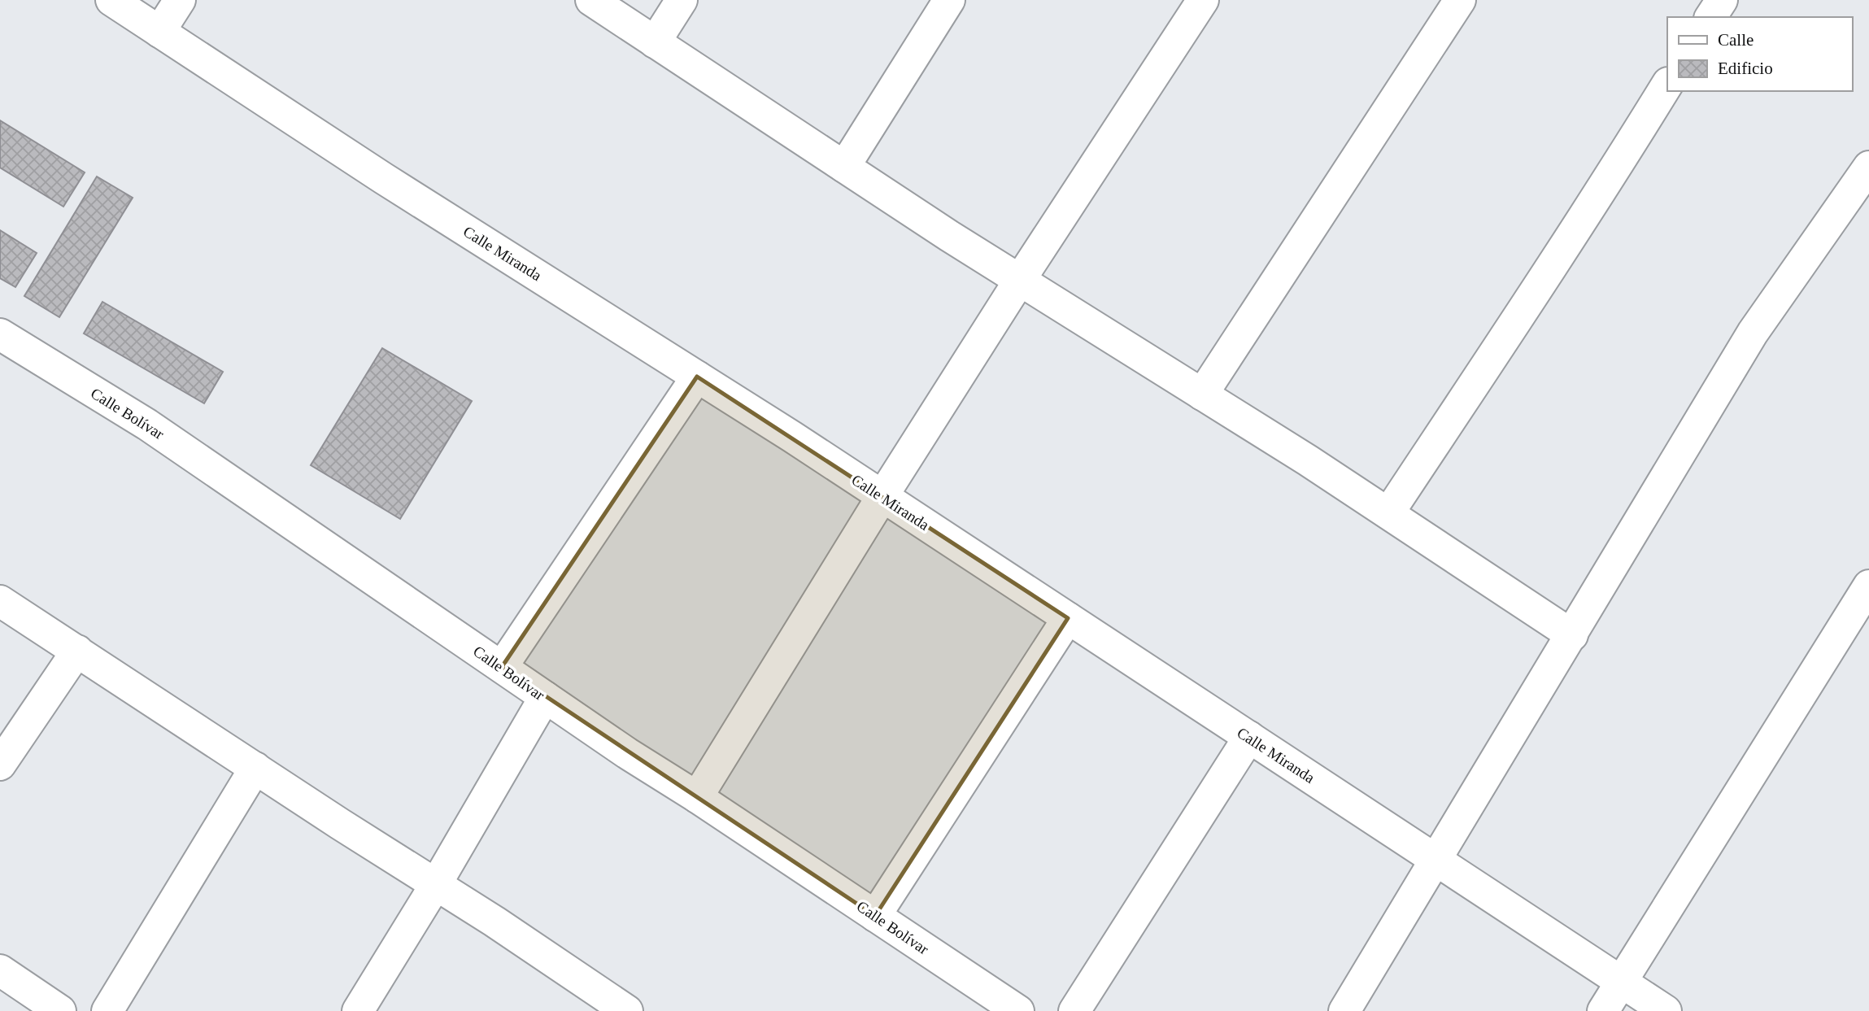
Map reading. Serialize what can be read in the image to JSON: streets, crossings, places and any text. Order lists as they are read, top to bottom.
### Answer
{
  "streets": {
    "street": ["Calle Miranda", "Calle Bolívar"]
  },
  "legend": ["Calle", "Edificio"]
}
